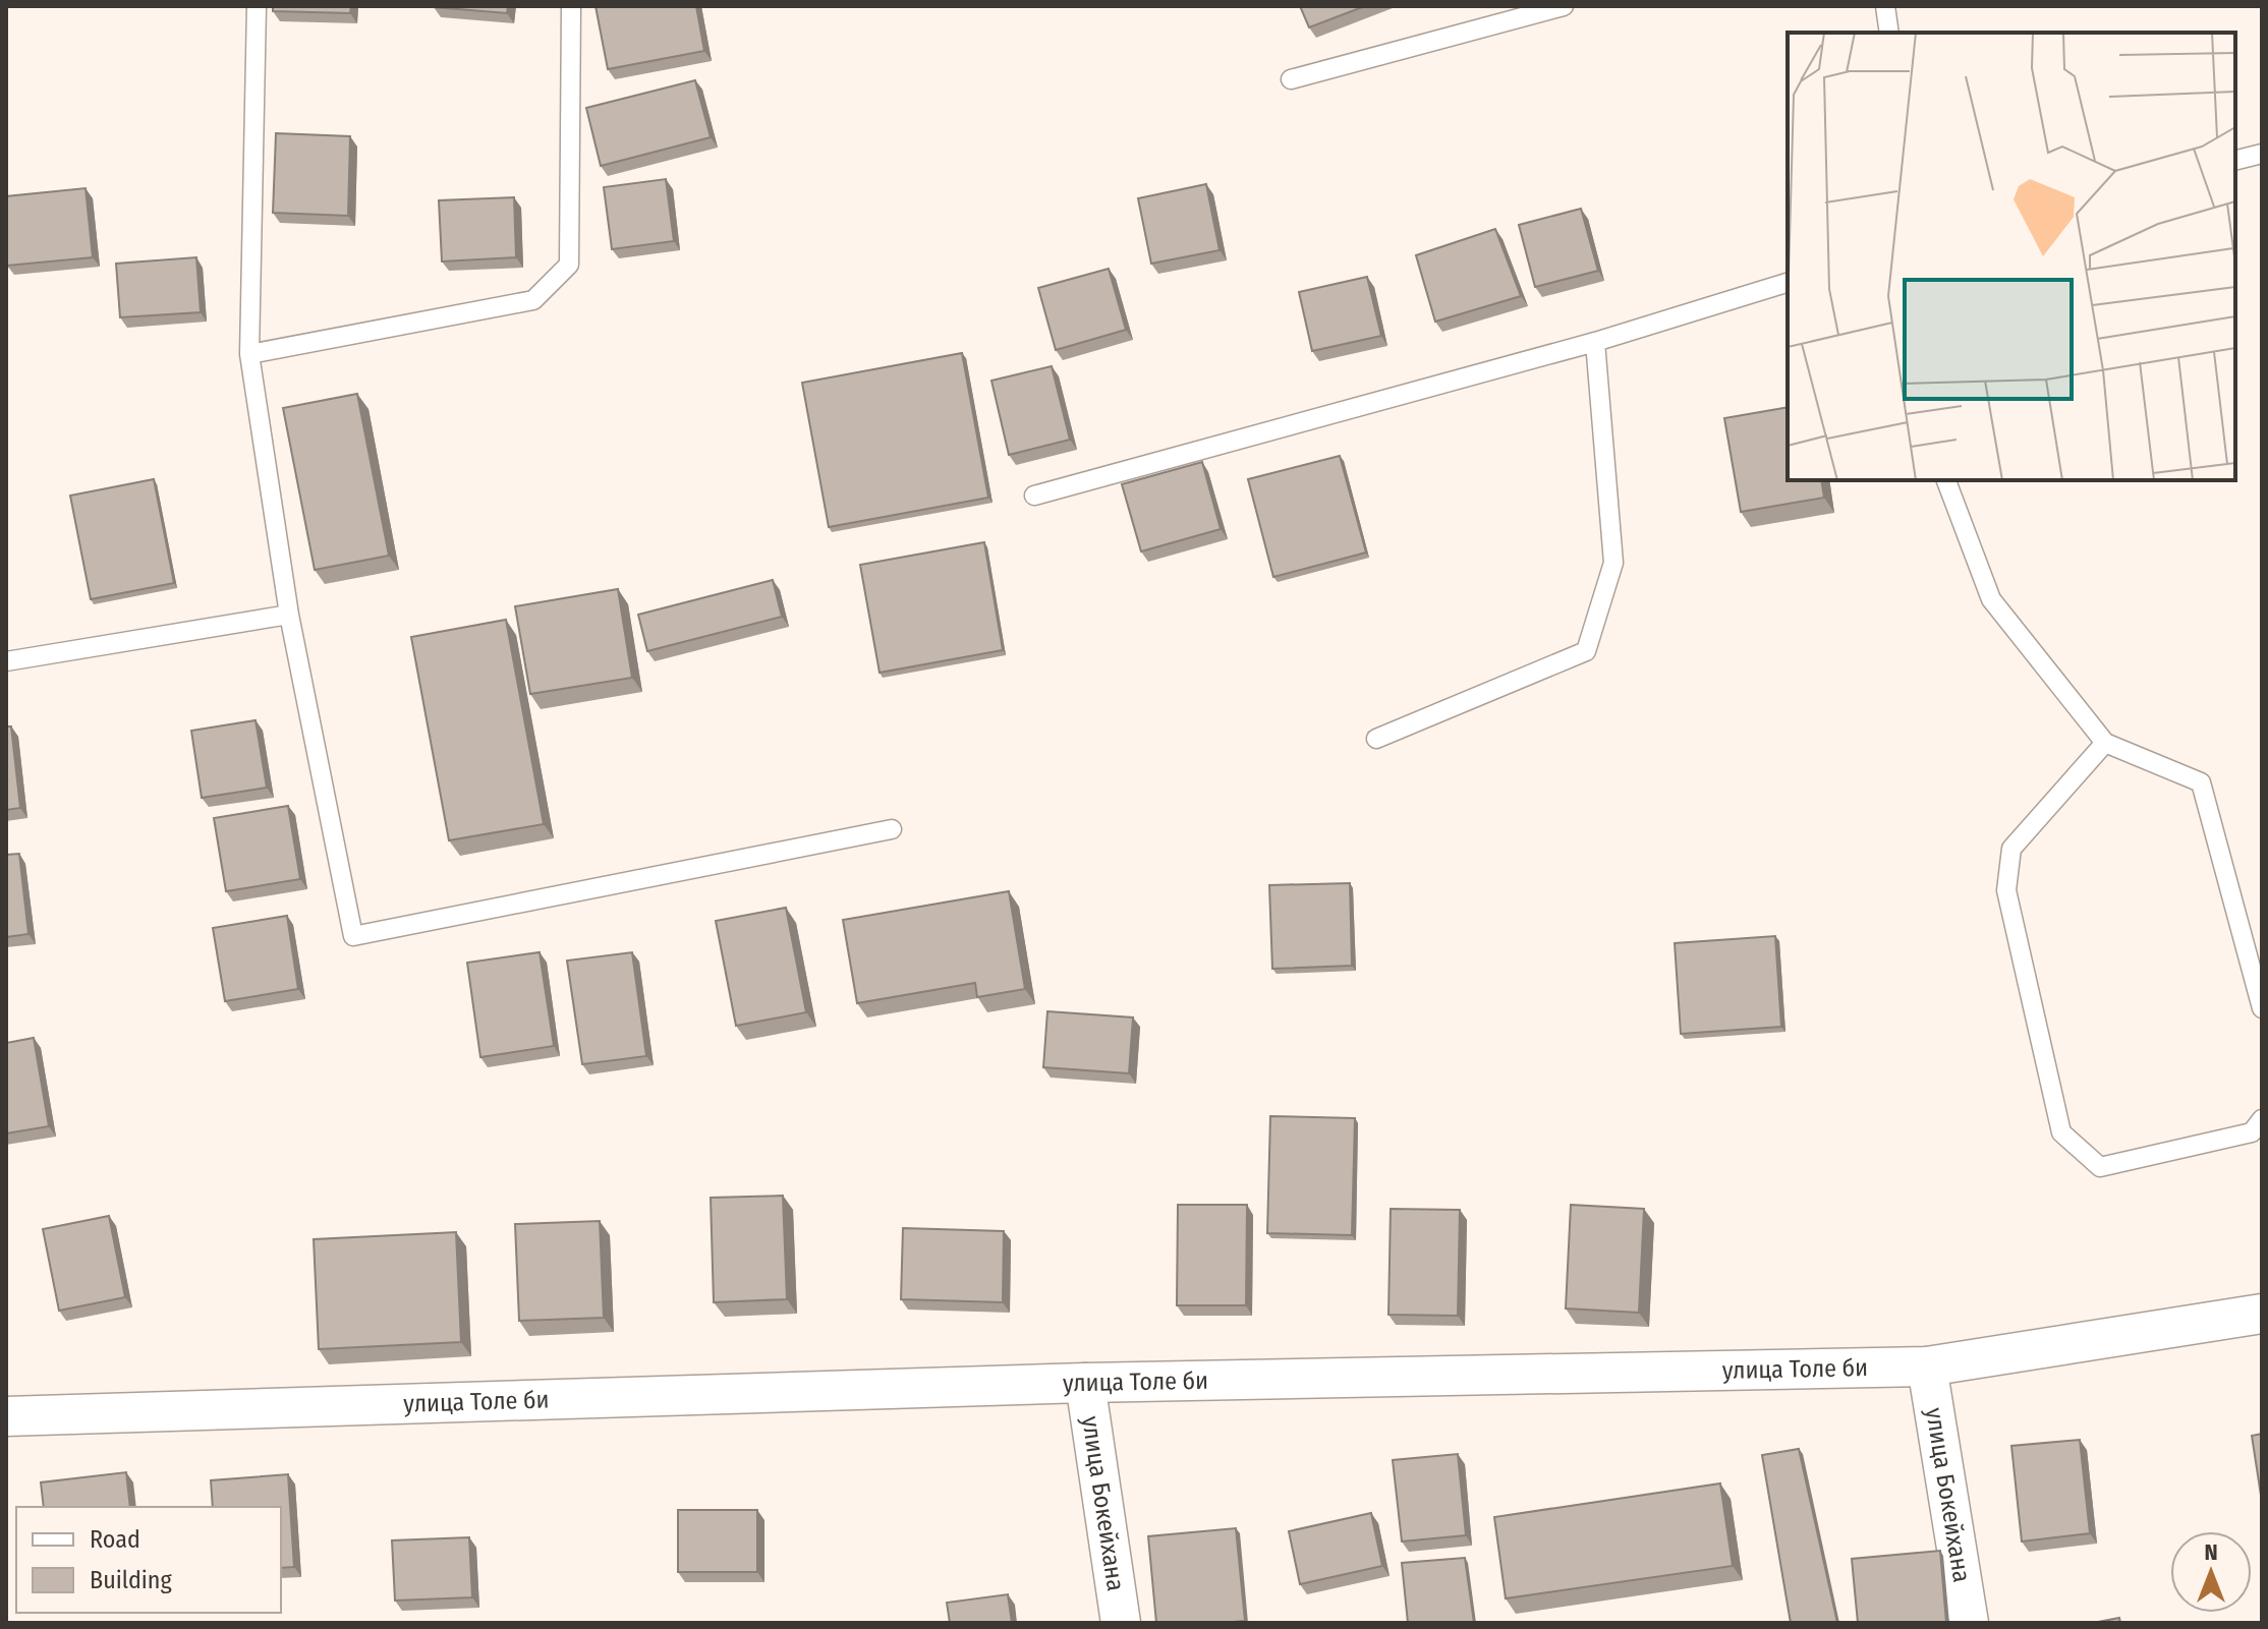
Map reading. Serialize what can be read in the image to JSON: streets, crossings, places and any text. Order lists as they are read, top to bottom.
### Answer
{
  "streets": {
    "street": ["улица Толе би", "улица Бокейхана"]
  },
  "crossings": [
    ["улица Толе би", "улица Бокейхана"]
  ],
  "legend": ["Road", "Building"],
  "north": "top"
}
